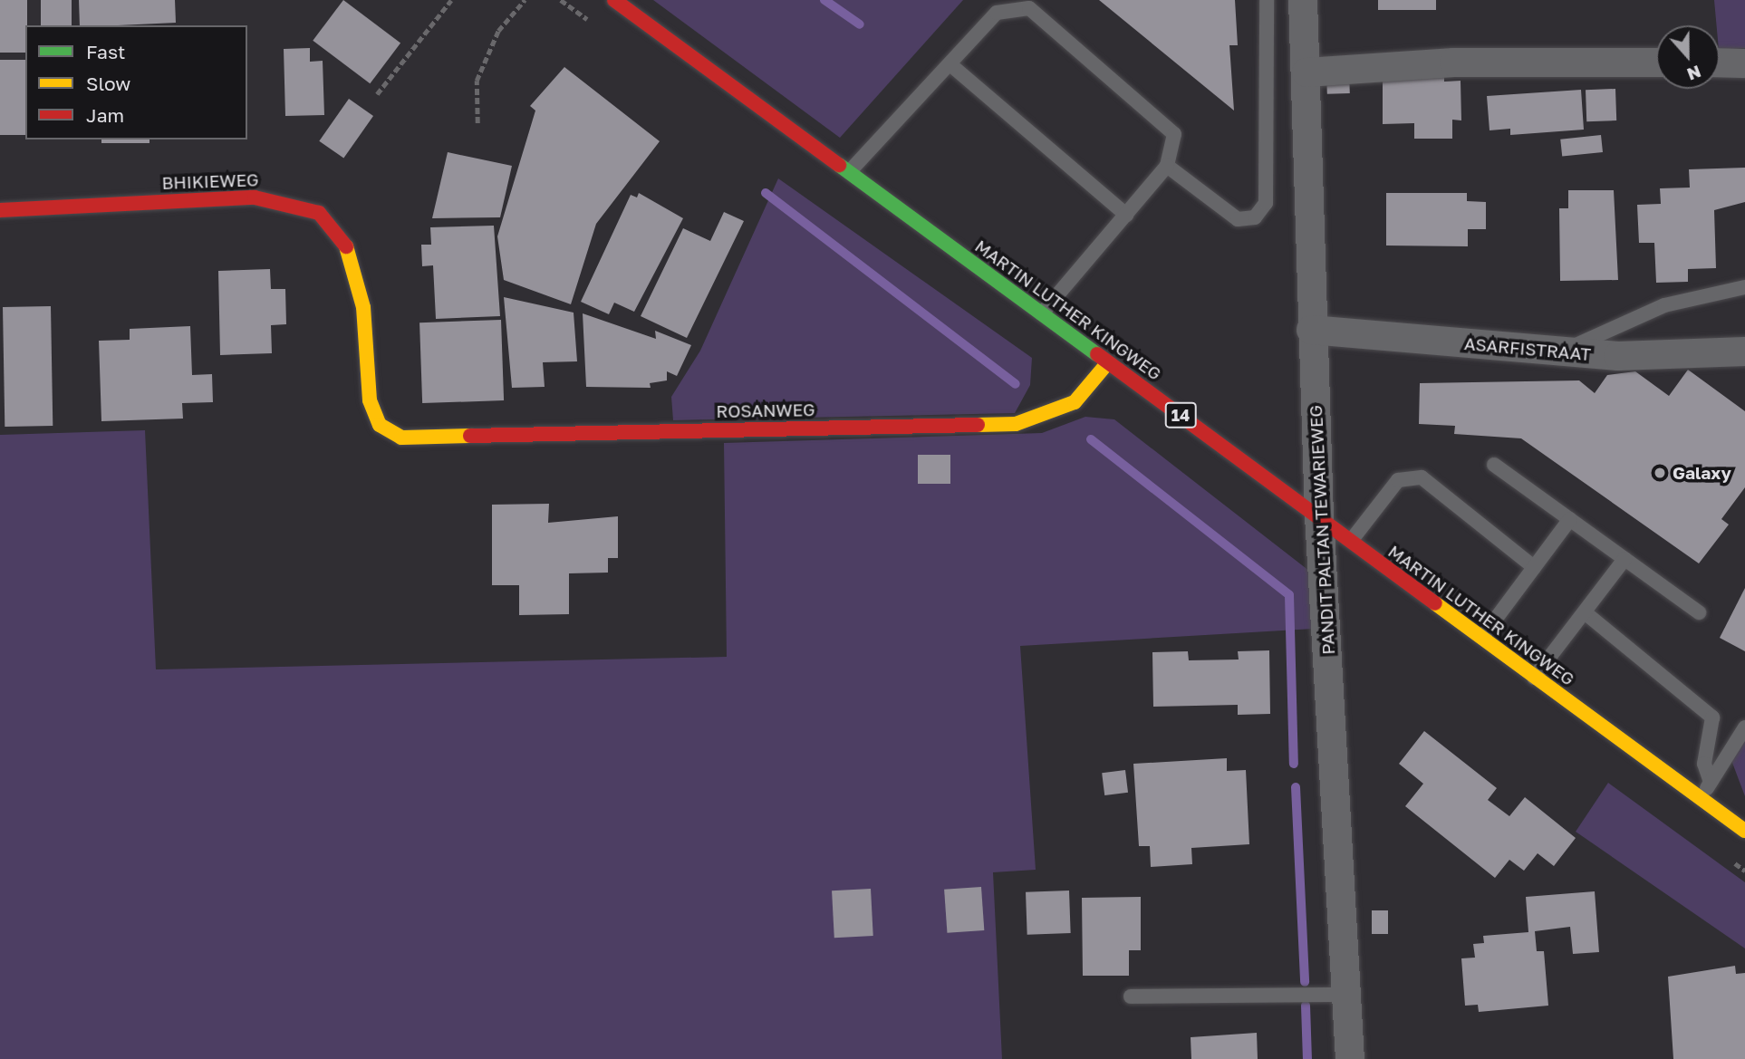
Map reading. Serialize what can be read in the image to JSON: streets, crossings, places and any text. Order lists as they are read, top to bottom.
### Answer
{
  "streets": {
    "main road": [
      "BHIKIEWEG",
      "MARTIN LUTHER KINGWEG",
      "ROSANWEG",
      "14"
    ],
    "street": ["ASARFISTRAAT", "PANDIT PALTAN TEWARIEWEG"]
  },
  "crossings": [
    ["BHIKIEWEG", "ROSANWEG"],
    ["MARTIN LUTHER KINGWEG", "ROSANWEG"],
    ["MARTIN LUTHER KINGWEG", "PANDIT PALTAN TEWARIEWEG"],
    ["ASARFISTRAAT", "PANDIT PALTAN TEWARIEWEG"]
  ],
  "places": ["Galaxy"],
  "legend": ["Fast", "Slow", "Jam"],
  "north": "bottom"
}
